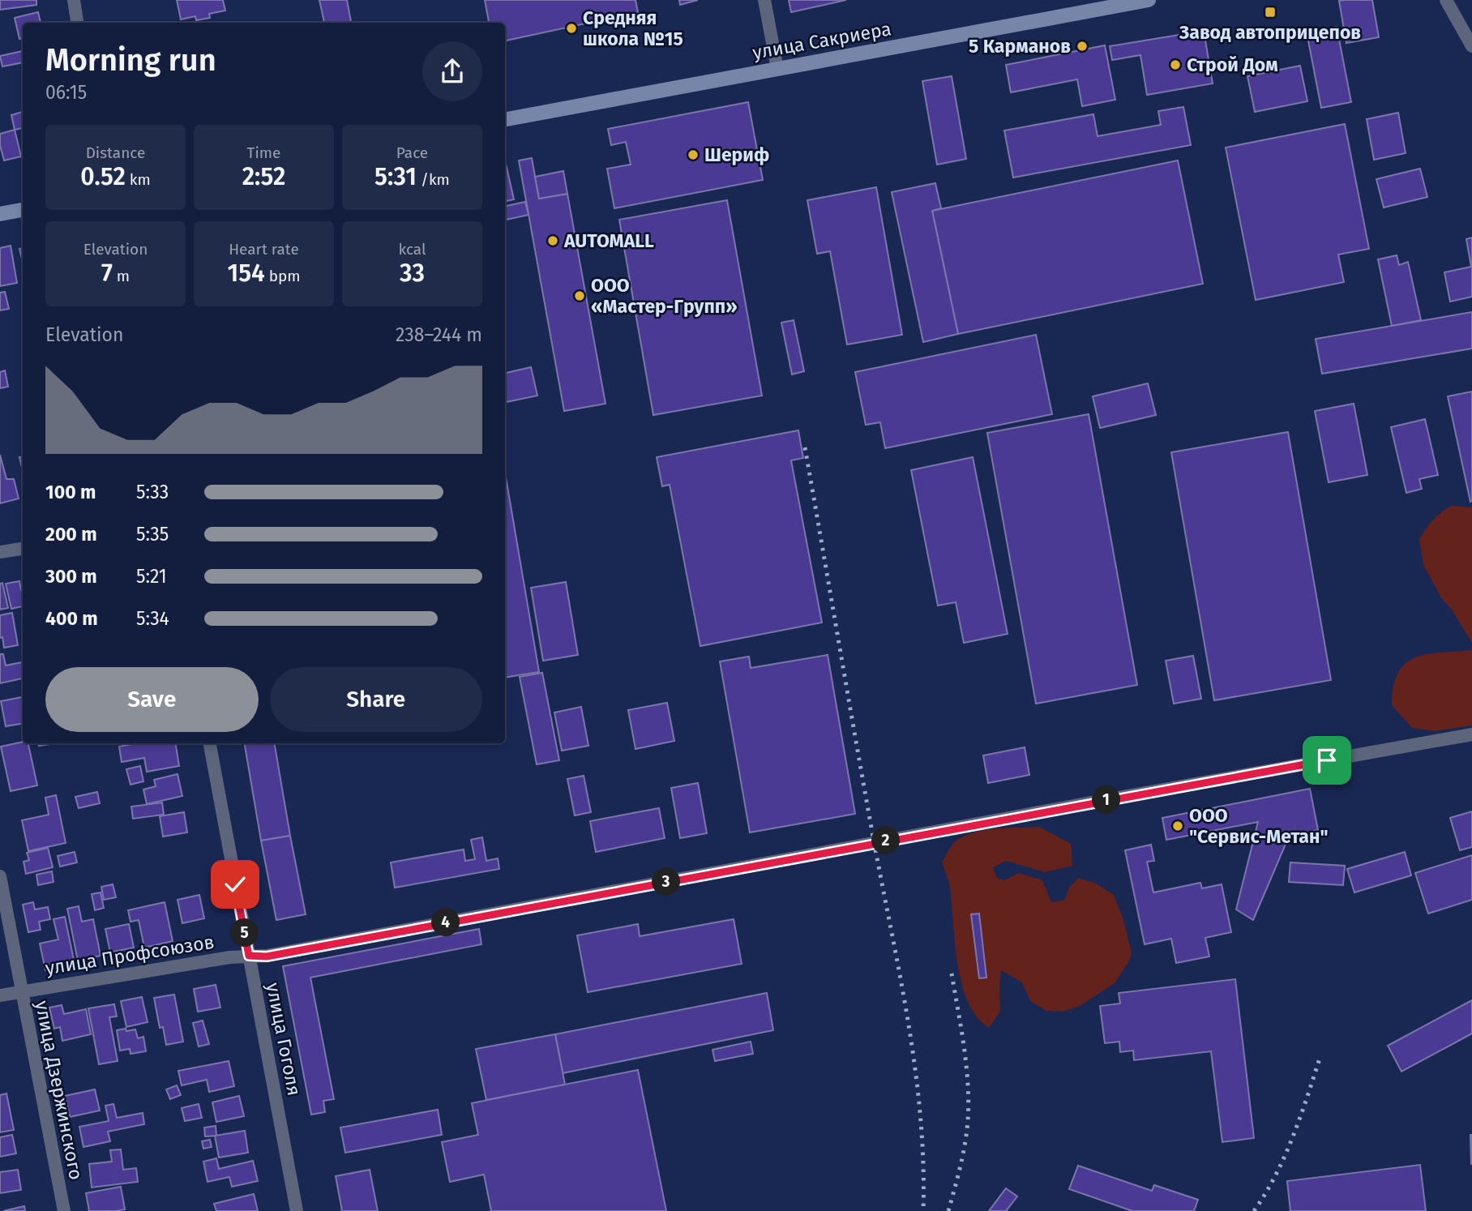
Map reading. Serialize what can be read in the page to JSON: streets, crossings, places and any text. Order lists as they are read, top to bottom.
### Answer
{
  "streets": {
    "street": [
      "улица Сакриера",
      "улица Профсоюзов",
      "улица Гоголя",
      "улица Дзержинского"
    ]
  },
  "crossings": [
    ["улица Профсоюзов", "улица Гоголя"],
    ["улица Профсоюзов", "улица Дзержинского"]
  ],
  "places": {
    "transit": ["Завод автоприцепов"],
    "other": [
      "Средняя школа №15",
      "5 Карманов",
      "Строй Дом",
      "Шериф",
      "AUTOMALL",
      "ООО «Мастер-Групп»",
      "ООО \"Сервис-Метан\""
    ]
  },
  "page": {
    "heading": ["Morning run", "06:15"],
    "stats": [
      ["Distance", "0.52 km"],
      ["Time", "2:52"],
      ["Pace", "5:31 /km"],
      ["Elevation", "7 m"],
      ["Heart rate", "154 bpm"],
      ["kcal", "33"]
    ],
    "chart": ["Elevation", "238–244 m"],
    "list": [
      {
        "name": "100 m",
        "note": "5:33"
      },
      {
        "name": "200 m",
        "note": "5:35"
      },
      {
        "name": "300 m",
        "note": "5:21"
      },
      {
        "name": "400 m",
        "note": "5:34"
      }
    ],
    "buttons": ["Save", "Share"],
    "pins": [
      "1",
      "2",
      "3",
      "4",
      "5"
    ]
  }
}
